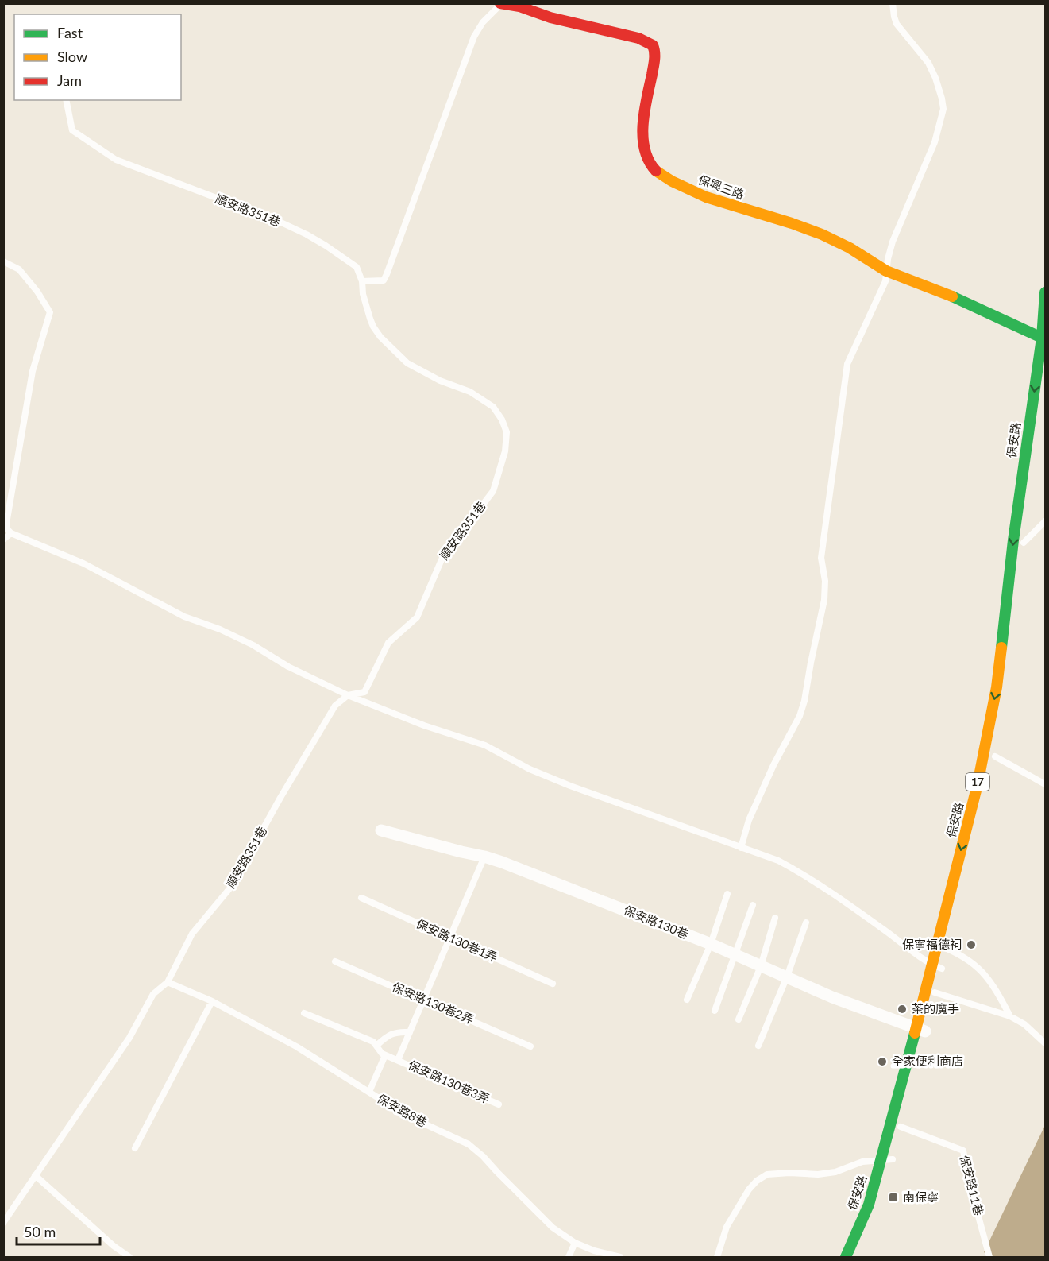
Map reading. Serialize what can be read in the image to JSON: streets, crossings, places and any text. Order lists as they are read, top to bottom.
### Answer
{
  "streets": {
    "main road": ["保興三路", "保安路", "17"],
    "street": ["保安路130巷"],
    "lane": [
      "順安路351巷",
      "保安路130巷1弄",
      "保安路130巷2弄",
      "保安路130巷3弄",
      "保安路8巷",
      "保安路11巷"
    ]
  },
  "crossings": [
    ["保興三路", "保安路"],
    ["順安路351巷", "保安路8巷"],
    ["保安路", "保安路130巷"],
    ["保安路", "保安路11巷"]
  ],
  "places": {
    "other": ["保寧福德祠", "茶的魔手", "全家便利商店"],
    "transit": ["南保寧"]
  },
  "legend": ["Fast", "Slow", "Jam"],
  "scale_bar": "50 m"
}
